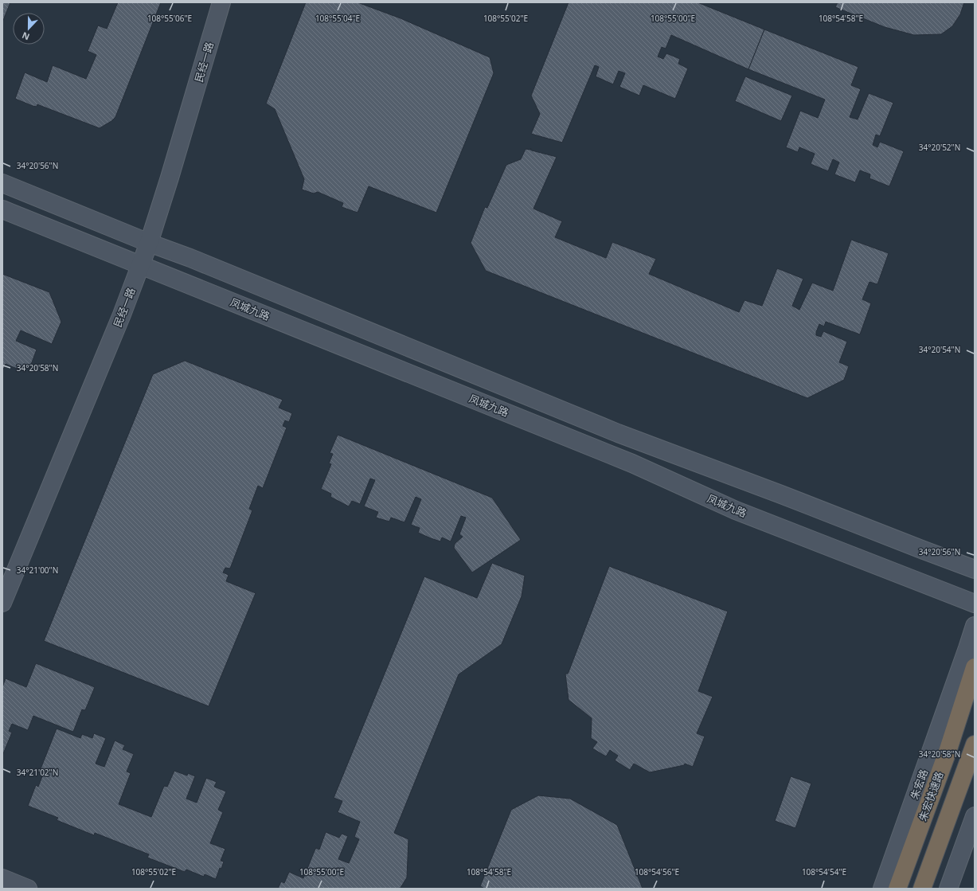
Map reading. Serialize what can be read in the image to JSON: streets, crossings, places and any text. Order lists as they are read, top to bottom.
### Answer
{
  "streets": {
    "highway": ["朱宏快速路"],
    "street": ["民经一路", "凤城九路", "朱宏路"]
  },
  "crossings": [
    ["民经一路", "凤城九路"]
  ],
  "north": "bottom",
  "coordinates": [
    "108°55'04\"E",
    "108°55'06\"E",
    "108°55'02\"E",
    "108°55'00\"E",
    "108°54'58\"E",
    "34°20'52\"N",
    "34°20'56\"N",
    "34°20'54\"N",
    "34°20'58\"N",
    "34°21'00\"N",
    "34°21'02\"N",
    "108°54'56\"E",
    "108°54'54\"E"
  ]
}
